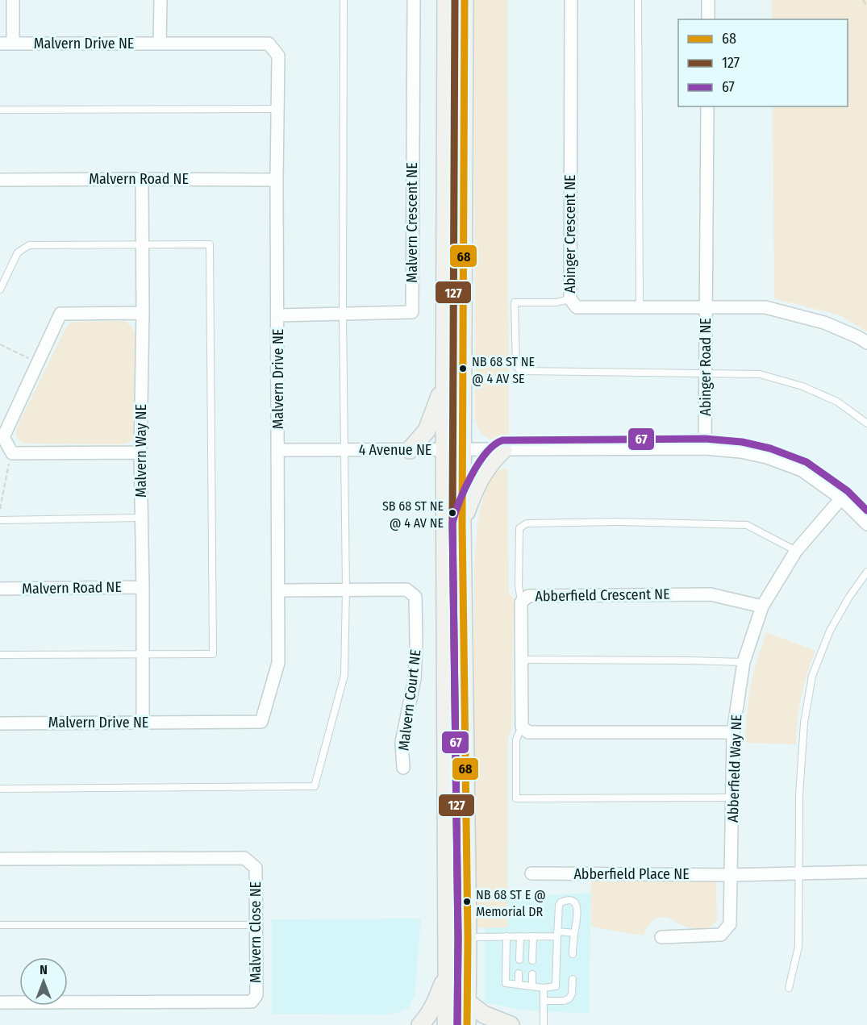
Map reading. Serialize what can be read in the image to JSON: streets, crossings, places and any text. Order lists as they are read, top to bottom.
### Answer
{
  "streets": {
    "street": [
      "Malvern Drive NE",
      "Malvern Road NE",
      "Malvern Crescent NE",
      "Abinger Crescent NE",
      "Abinger Road NE",
      "4 Avenue NE",
      "Malvern Way NE",
      "Abberfield Crescent NE",
      "Malvern Court NE",
      "Abberfield Way NE",
      "Abberfield Place NE",
      "Malvern Close NE"
    ]
  },
  "crossings": [
    ["Malvern Drive NE", "Malvern Road NE"],
    ["Malvern Drive NE", "Malvern Crescent NE"],
    ["Malvern Drive NE", "4 Avenue NE"],
    ["Malvern Drive NE", "Malvern Way NE"],
    ["Malvern Drive NE", "Malvern Court NE"],
    ["Malvern Road NE", "Malvern Way NE"],
    ["Abinger Crescent NE", "Abinger Road NE"],
    ["Abinger Road NE", "4 Avenue NE"],
    ["4 Avenue NE", "Abberfield Way NE"],
    ["Abberfield Crescent NE", "Abberfield Way NE"],
    ["Abberfield Way NE", "Abberfield Place NE"]
  ],
  "places": ["NB 68 ST NE @ 4 AV SE", "SB 68 ST NE @ 4 AV NE", "NB 68 ST E @ Memorial DR"],
  "lines": ["transit line 68", "transit line 127", "transit line 67"],
  "legend": ["68", "127", "67"],
  "north": "top"
}
